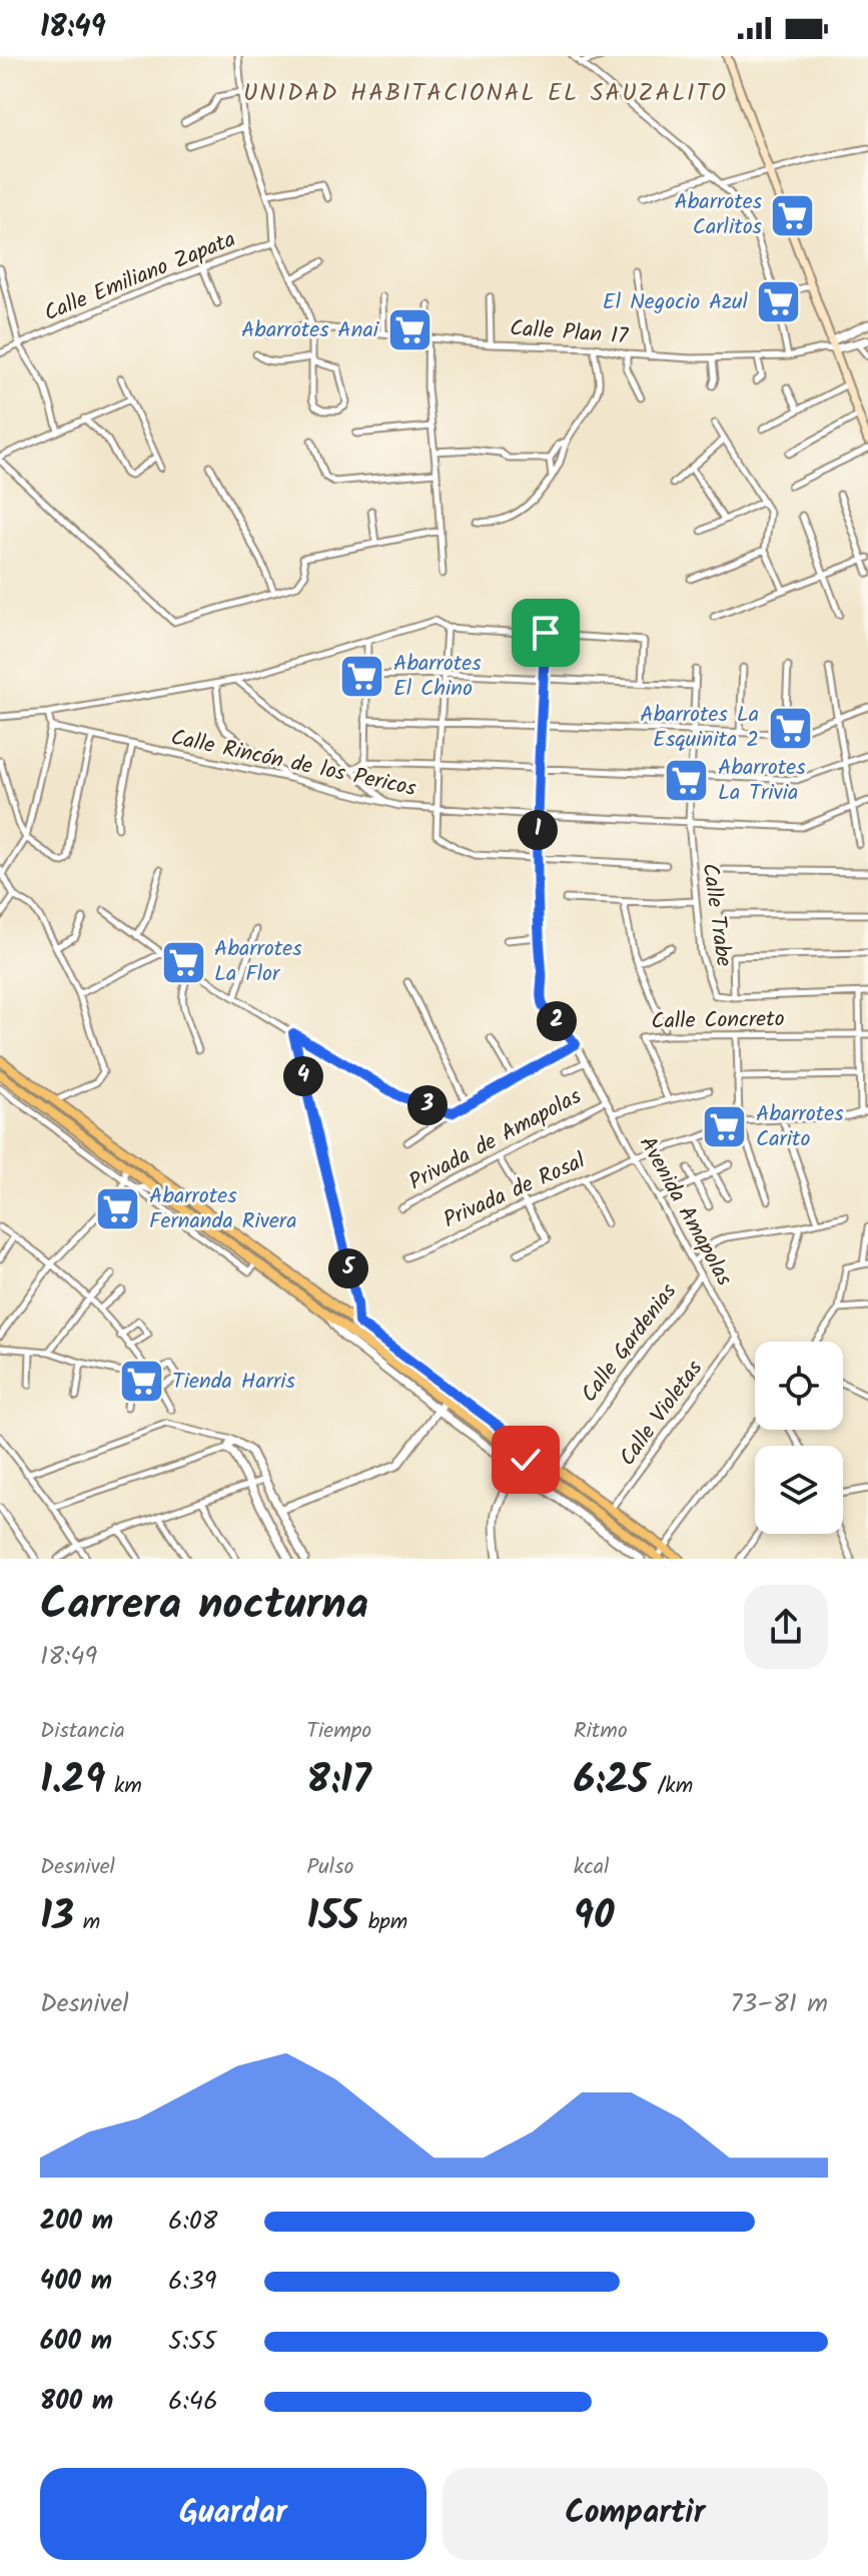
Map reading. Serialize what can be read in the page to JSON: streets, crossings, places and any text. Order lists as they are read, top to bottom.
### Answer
{
  "streets": {
    "street": [
      "Calle Emiliano Zapata",
      "Calle Plan 17",
      "Calle Rincón de los Pericos",
      "Calle Trabe",
      "Calle Concreto",
      "Privada de Amapolas",
      "Privada de Rosal",
      "Avenida Amapolas",
      "Calle Gardenias",
      "Calle Violetas"
    ]
  },
  "crossings": [
    ["Calle Rincón de los Pericos", "Calle Trabe"],
    ["Calle Rincón de los Pericos", "Avenida Amapolas"],
    ["Privada de Amapolas", "Avenida Amapolas"],
    ["Privada de Rosal", "Avenida Amapolas"],
    ["Avenida Amapolas", "Calle Gardenias"],
    ["Avenida Amapolas", "Calle Violetas"]
  ],
  "districts": ["UNIDAD HABITACIONAL EL SAUZALITO"],
  "places": {
    "supermarket": [
      "Abarrotes Carlitos",
      "El Negocio Azul",
      "Abarrotes Anai",
      "Abarrotes El Chino",
      "Abarrotes La Esquinita 2",
      "Abarrotes La Trivia",
      "Abarrotes La Flor",
      "Abarrotes Carito",
      "Abarrotes Fernanda Rivera",
      "Tienda Harris"
    ]
  },
  "page": {
    "status": "18:49",
    "pins": [
      "1",
      "2",
      "4",
      "3",
      "5"
    ],
    "heading": ["Carrera nocturna", "18:49"],
    "stats": [
      ["Distancia", "1.29 km"],
      ["Tiempo", "8:17"],
      ["Ritmo", "6:25 /km"],
      ["Desnivel", "13 m"],
      ["Pulso", "155 bpm"],
      ["kcal", "90"]
    ],
    "chart": ["Desnivel", "73–81 m"],
    "list": [
      {
        "name": "200 m",
        "note": "6:08"
      },
      {
        "name": "400 m",
        "note": "6:39"
      },
      {
        "name": "600 m",
        "note": "5:55"
      },
      {
        "name": "800 m",
        "note": "6:46"
      }
    ],
    "buttons": ["Guardar", "Compartir"]
  }
}
